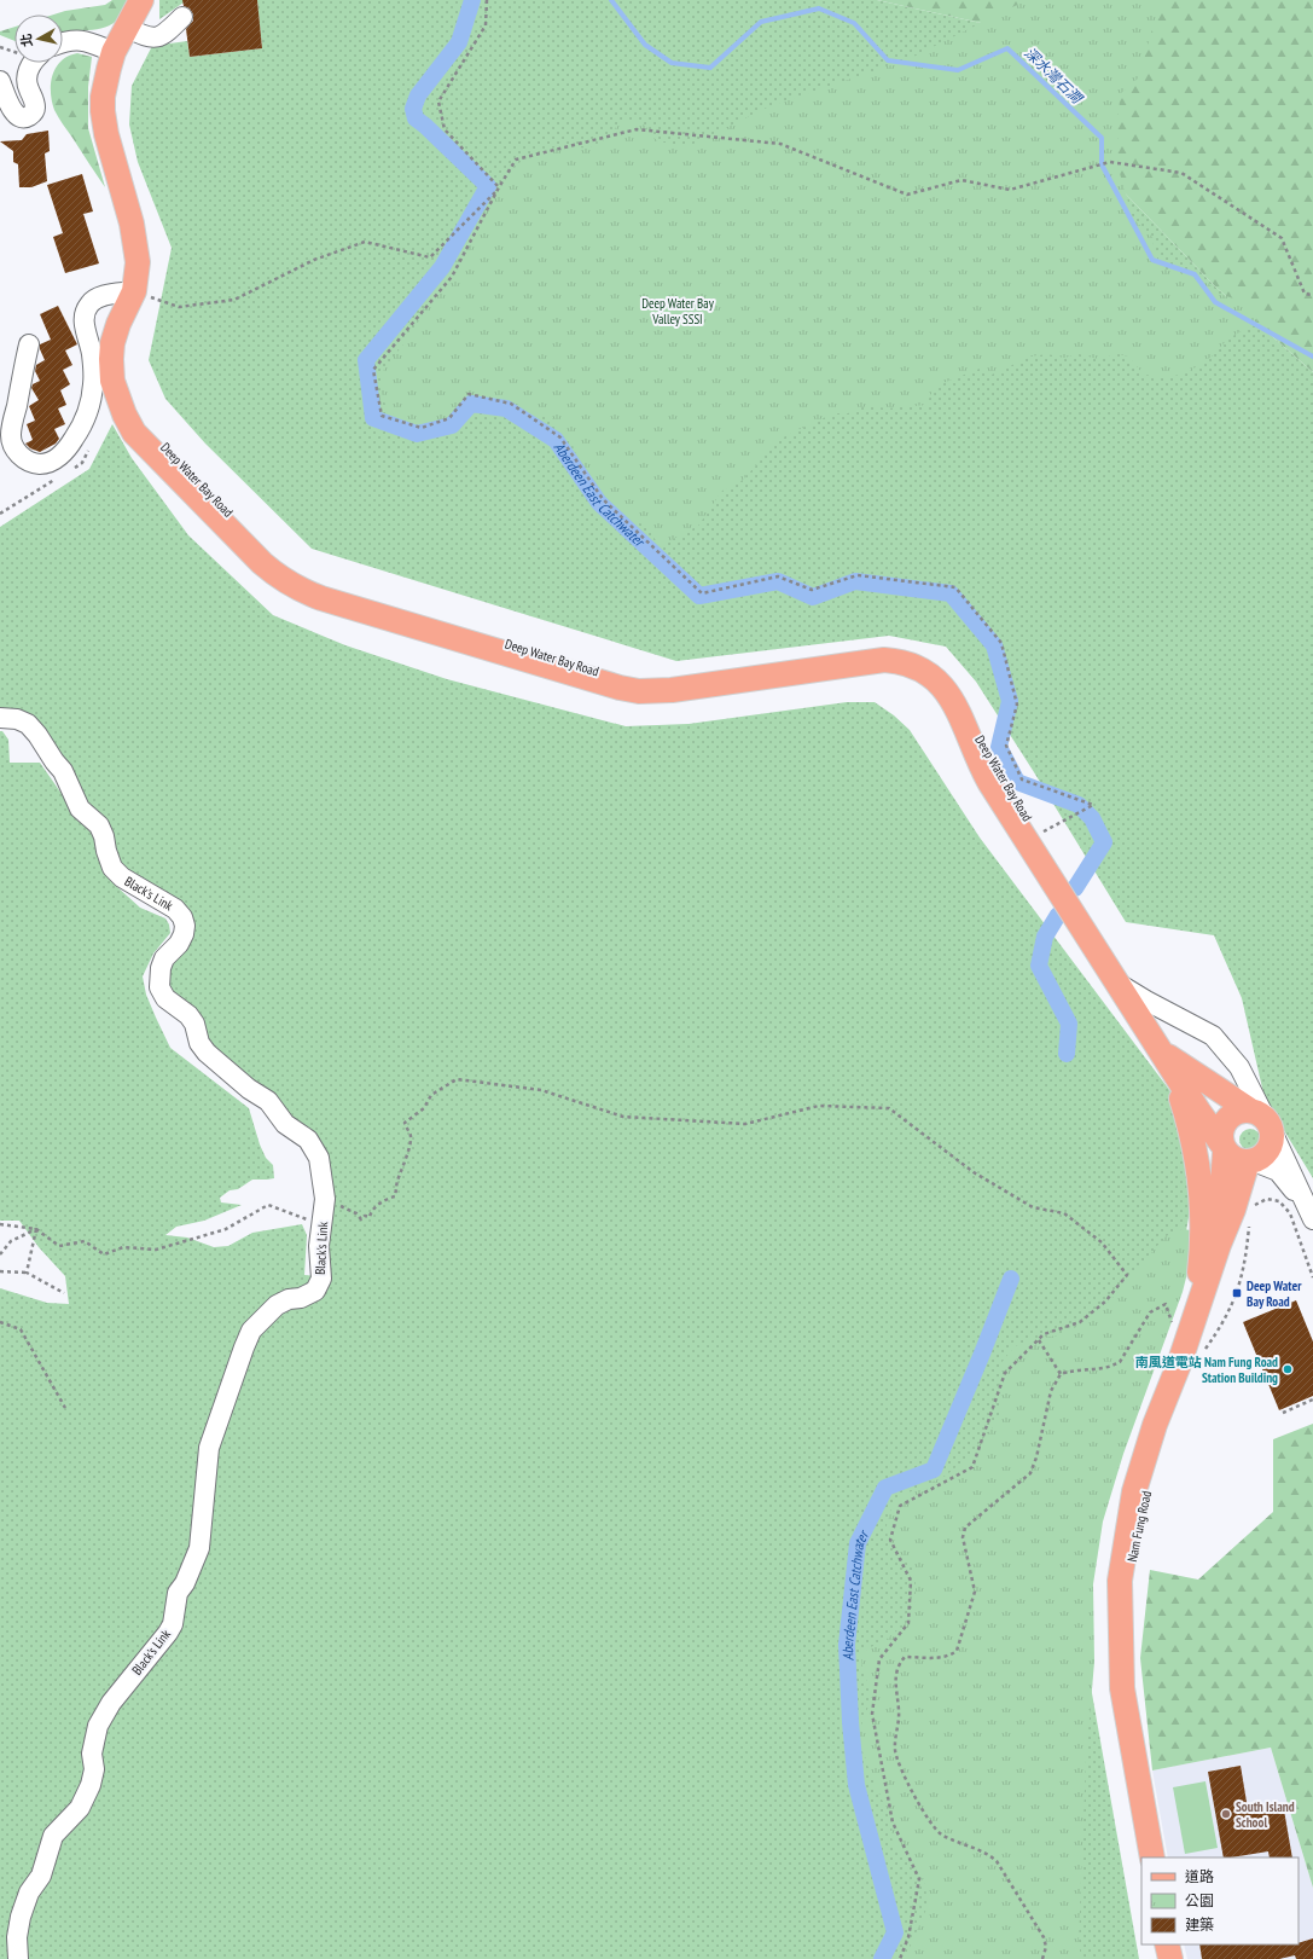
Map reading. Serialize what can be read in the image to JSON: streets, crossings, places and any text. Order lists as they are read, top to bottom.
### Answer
{
  "streets": {
    "main road": ["Deep Water Bay Road", "Nam Fung Road"],
    "street": ["Black's Link"]
  },
  "crossings": [
    ["Deep Water Bay Road", "Nam Fung Road"]
  ],
  "water": ["深水灣石澗", "Aberdeen East Catchwater"],
  "parks": ["Deep Water Bay Valley SSSI"],
  "places": {
    "transit": ["Deep Water Bay Road"],
    "other": ["南風道電站 Nam Fung Road Station Building", "South Island School"]
  },
  "legend": ["道路", "公園", "建築"],
  "north": "left"
}
